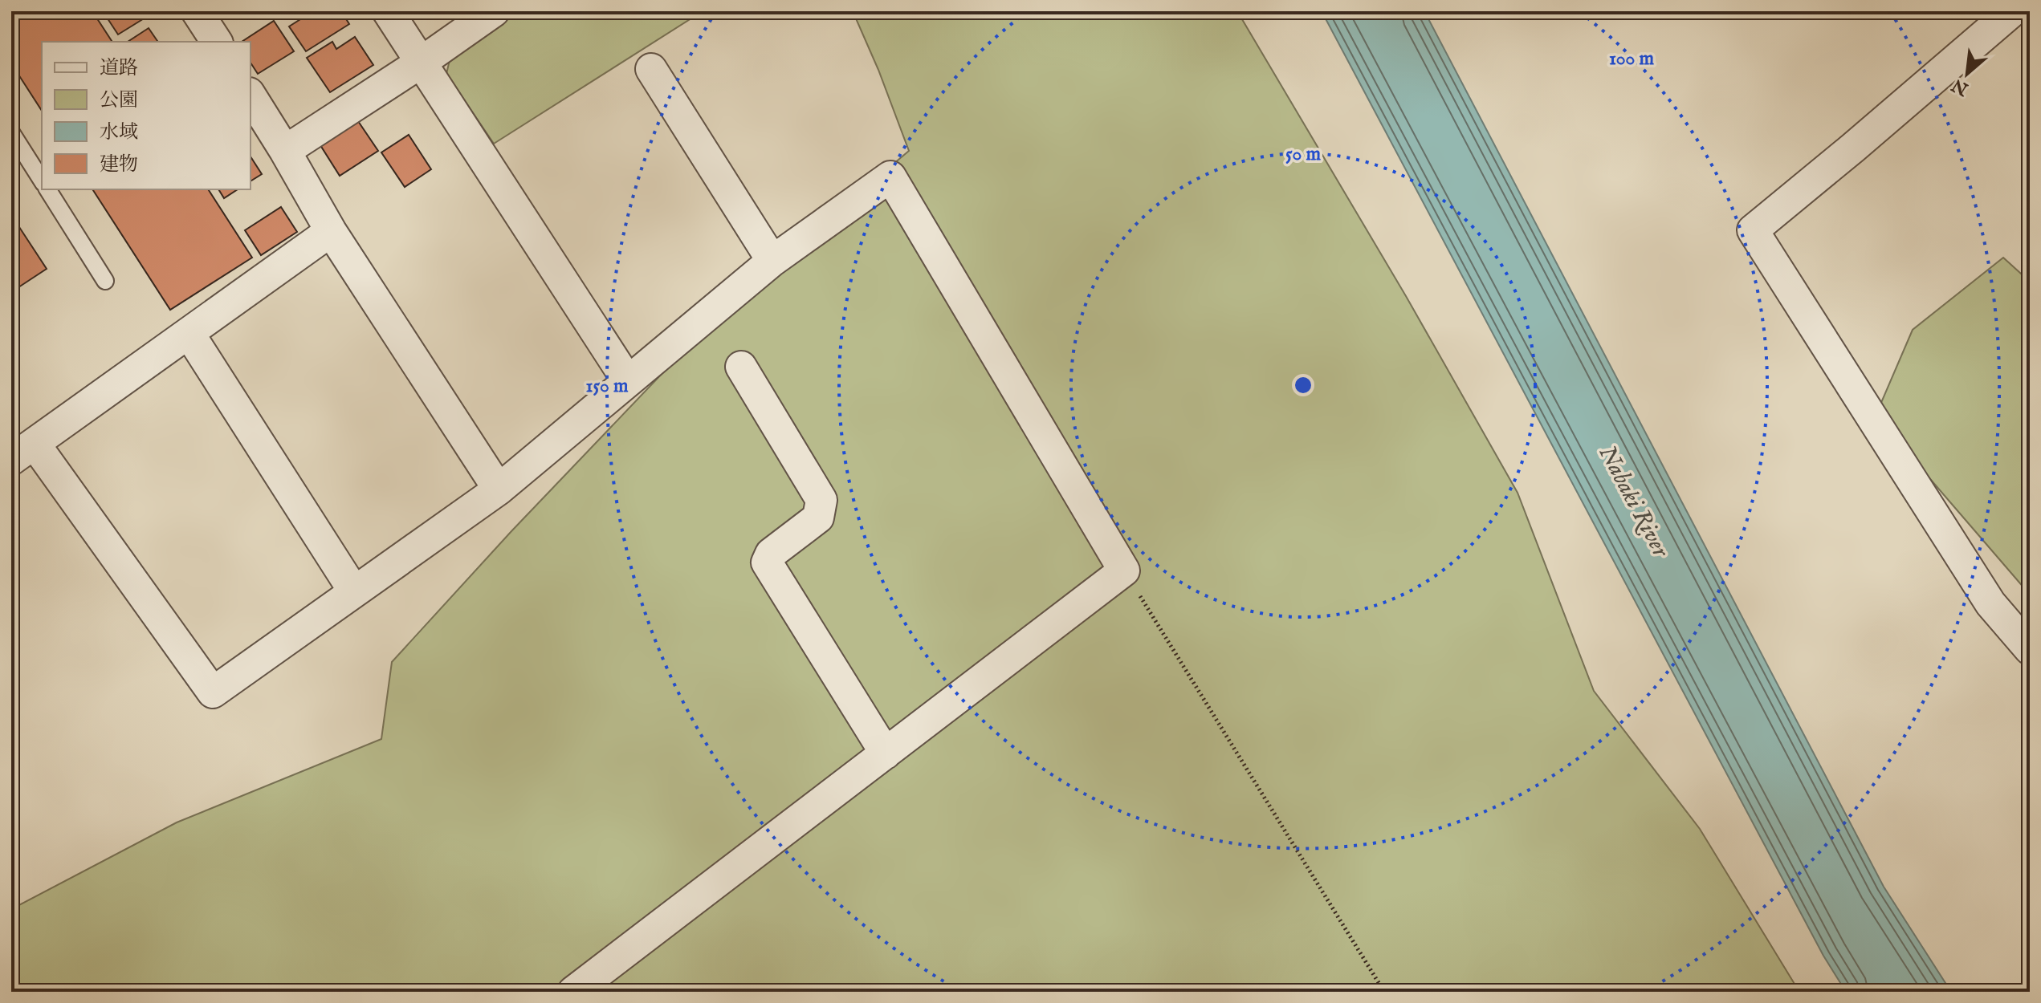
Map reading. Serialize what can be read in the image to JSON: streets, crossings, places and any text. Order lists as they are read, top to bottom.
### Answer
{
  "water": ["Nabaki River"],
  "legend": [
    "道路",
    "公園",
    "水域",
    "建物"
  ],
  "north": "bottom left",
  "rings": ["100 m", "50 m", "150 m"]
}
